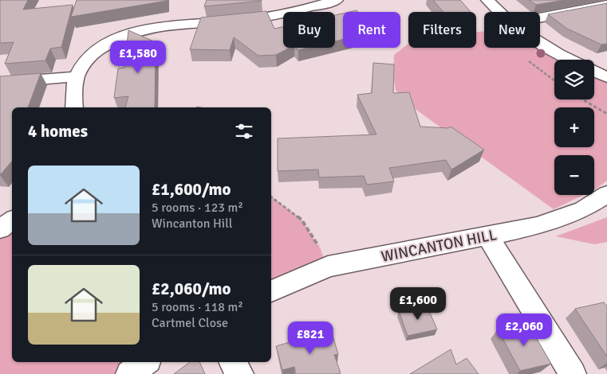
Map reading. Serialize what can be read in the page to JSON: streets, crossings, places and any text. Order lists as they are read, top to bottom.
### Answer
{
  "streets": {
    "street": ["WINCANTON HILL"]
  },
  "page": {
    "chip": [
      "Buy",
      "Rent",
      "Filters",
      "New"
    ],
    "price": [
      "£1,580",
      "£1,600",
      "£2,060",
      "£821"
    ],
    "map_buttons": ["+", "−"],
    "heading": "4 homes",
    "list": [
      {
        "name": "£1,600/mo",
        "note": "5 rooms · 123 m² · Wincanton Hill"
      },
      {
        "name": "£2,060/mo",
        "note": "5 rooms · 118 m² · Cartmel Close"
      }
    ]
  }
}
